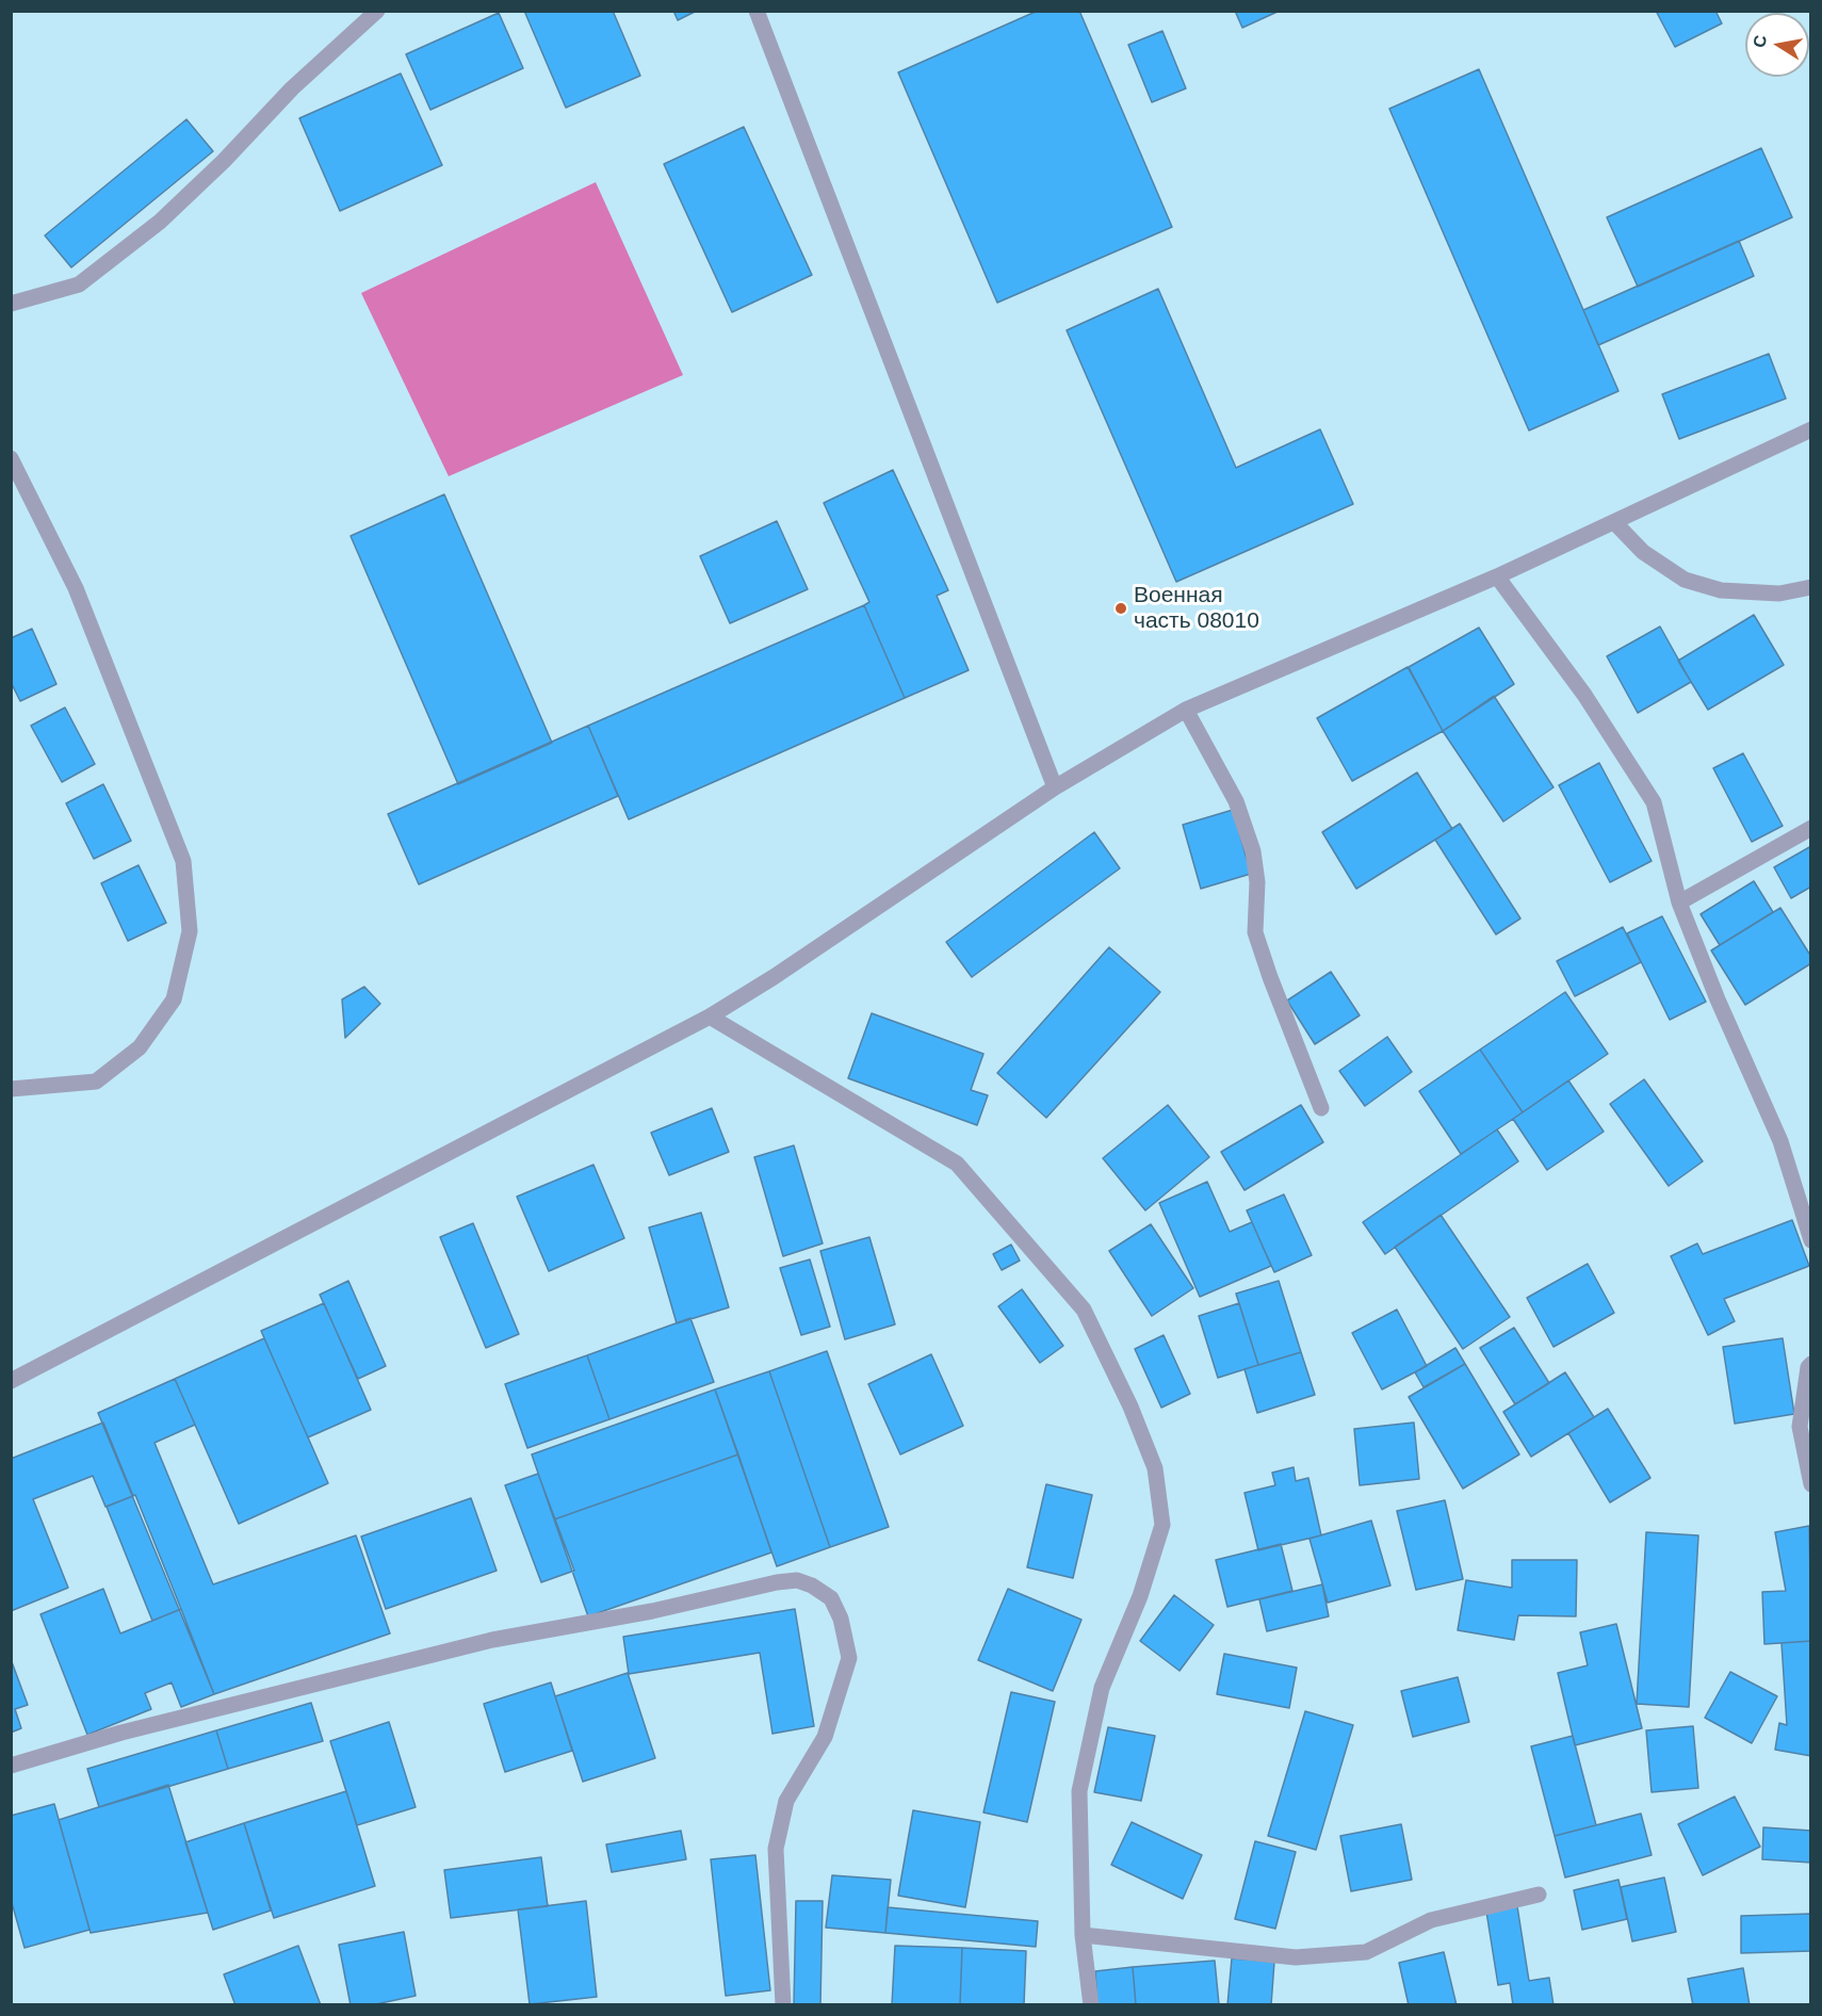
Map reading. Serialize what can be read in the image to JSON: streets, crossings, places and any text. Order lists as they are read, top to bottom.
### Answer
{
  "places": ["Военная часть 08010"],
  "north": "left"
}
